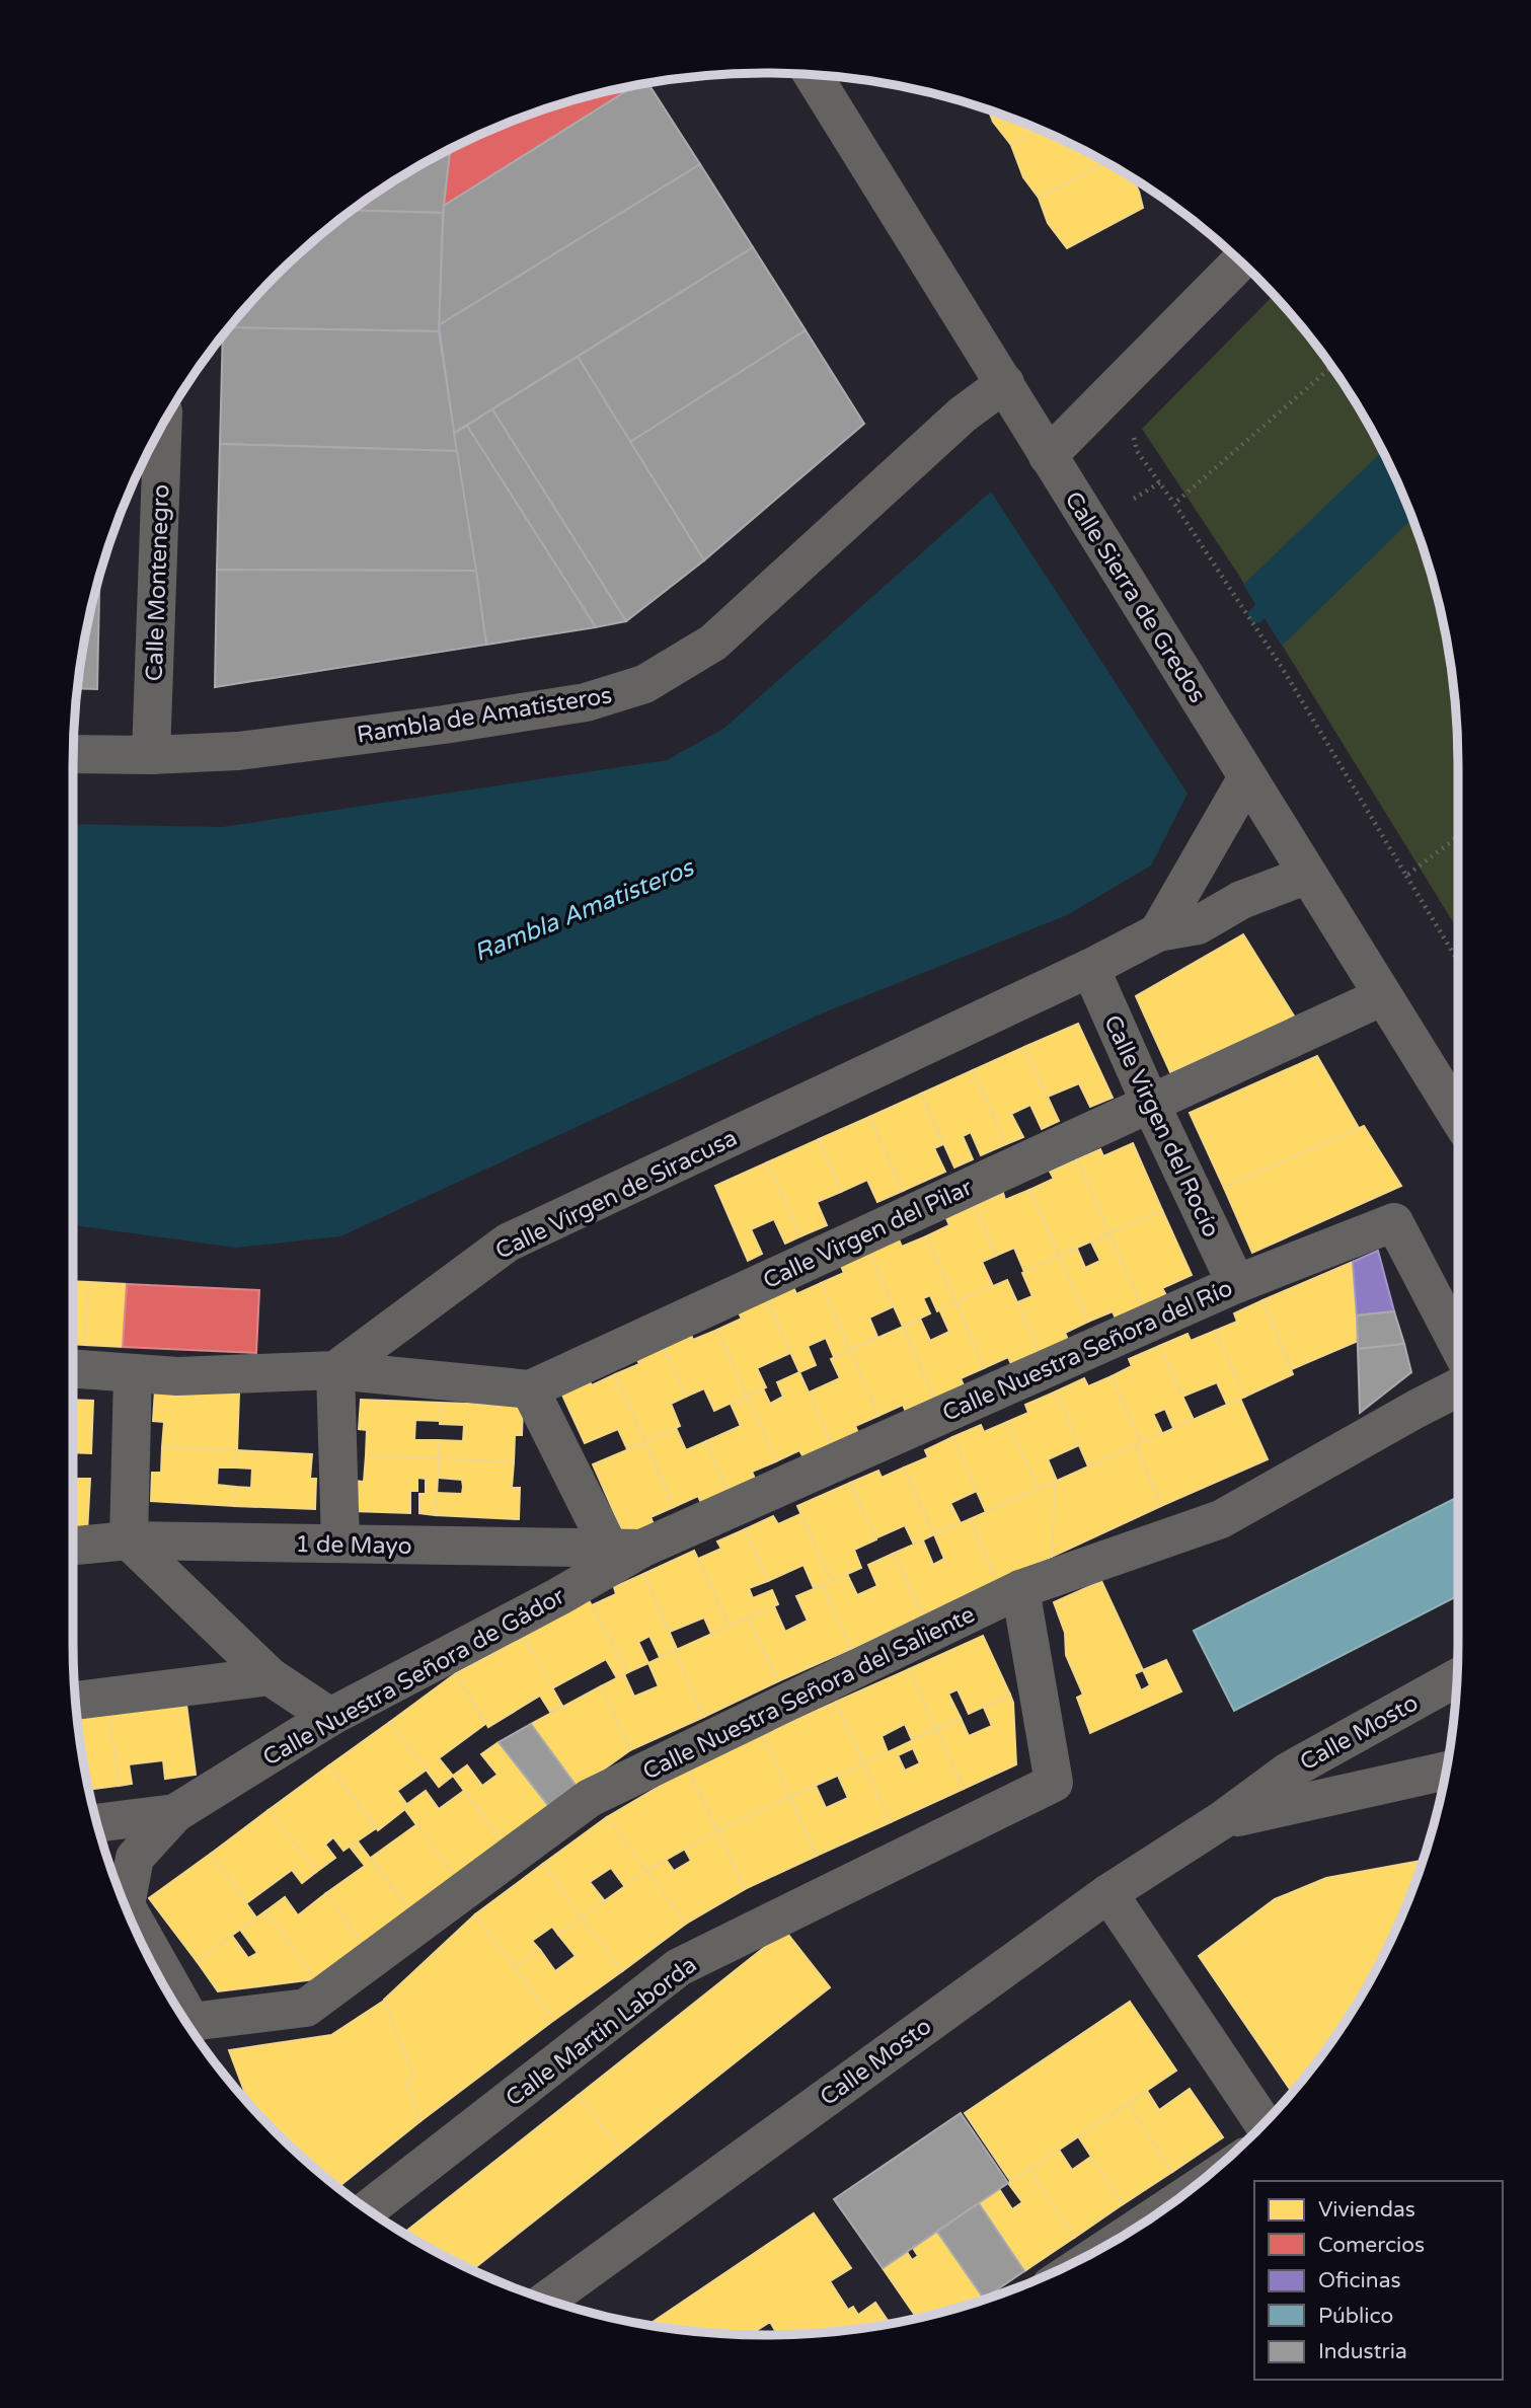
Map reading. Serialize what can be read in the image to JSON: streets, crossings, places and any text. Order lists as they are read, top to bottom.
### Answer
{
  "streets": {
    "street": [
      "Calle Montenegro",
      "Calle Sierra de Gredos",
      "Rambla de Amatisteros",
      "Calle Virgen del Rocío",
      "Calle Virgen de Siracusa",
      "Calle Virgen del Pilar",
      "Calle Nuestra Señora del Río",
      "1 de Mayo",
      "Calle Nuestra Señora de Gádor",
      "Calle Nuestra Señora del Saliente",
      "Calle Mosto",
      "Calle Martín Laborda"
    ]
  },
  "crossings": [
    ["Calle Montenegro", "Rambla de Amatisteros"],
    ["Calle Sierra de Gredos", "Rambla de Amatisteros"],
    ["Calle Sierra de Gredos", "Calle Virgen de Siracusa"],
    ["Calle Sierra de Gredos", "Calle Virgen del Pilar"],
    ["Calle Virgen del Rocío", "Calle Virgen de Siracusa"],
    ["Calle Virgen del Rocío", "Calle Virgen del Pilar"],
    ["Calle Virgen del Rocío", "Calle Nuestra Señora del Río"],
    ["Calle Nuestra Señora del Río", "1 de Mayo"],
    ["Calle Nuestra Señora del Río", "Calle Nuestra Señora de Gádor"],
    ["1 de Mayo", "Calle Nuestra Señora de Gádor"],
    ["Calle Nuestra Señora del Saliente", "Calle Martín Laborda"]
  ],
  "water": ["Rambla Amatisteros"],
  "legend": [
    "Viviendas",
    "Comercios",
    "Oficinas",
    "Público",
    "Industria"
  ]
}
